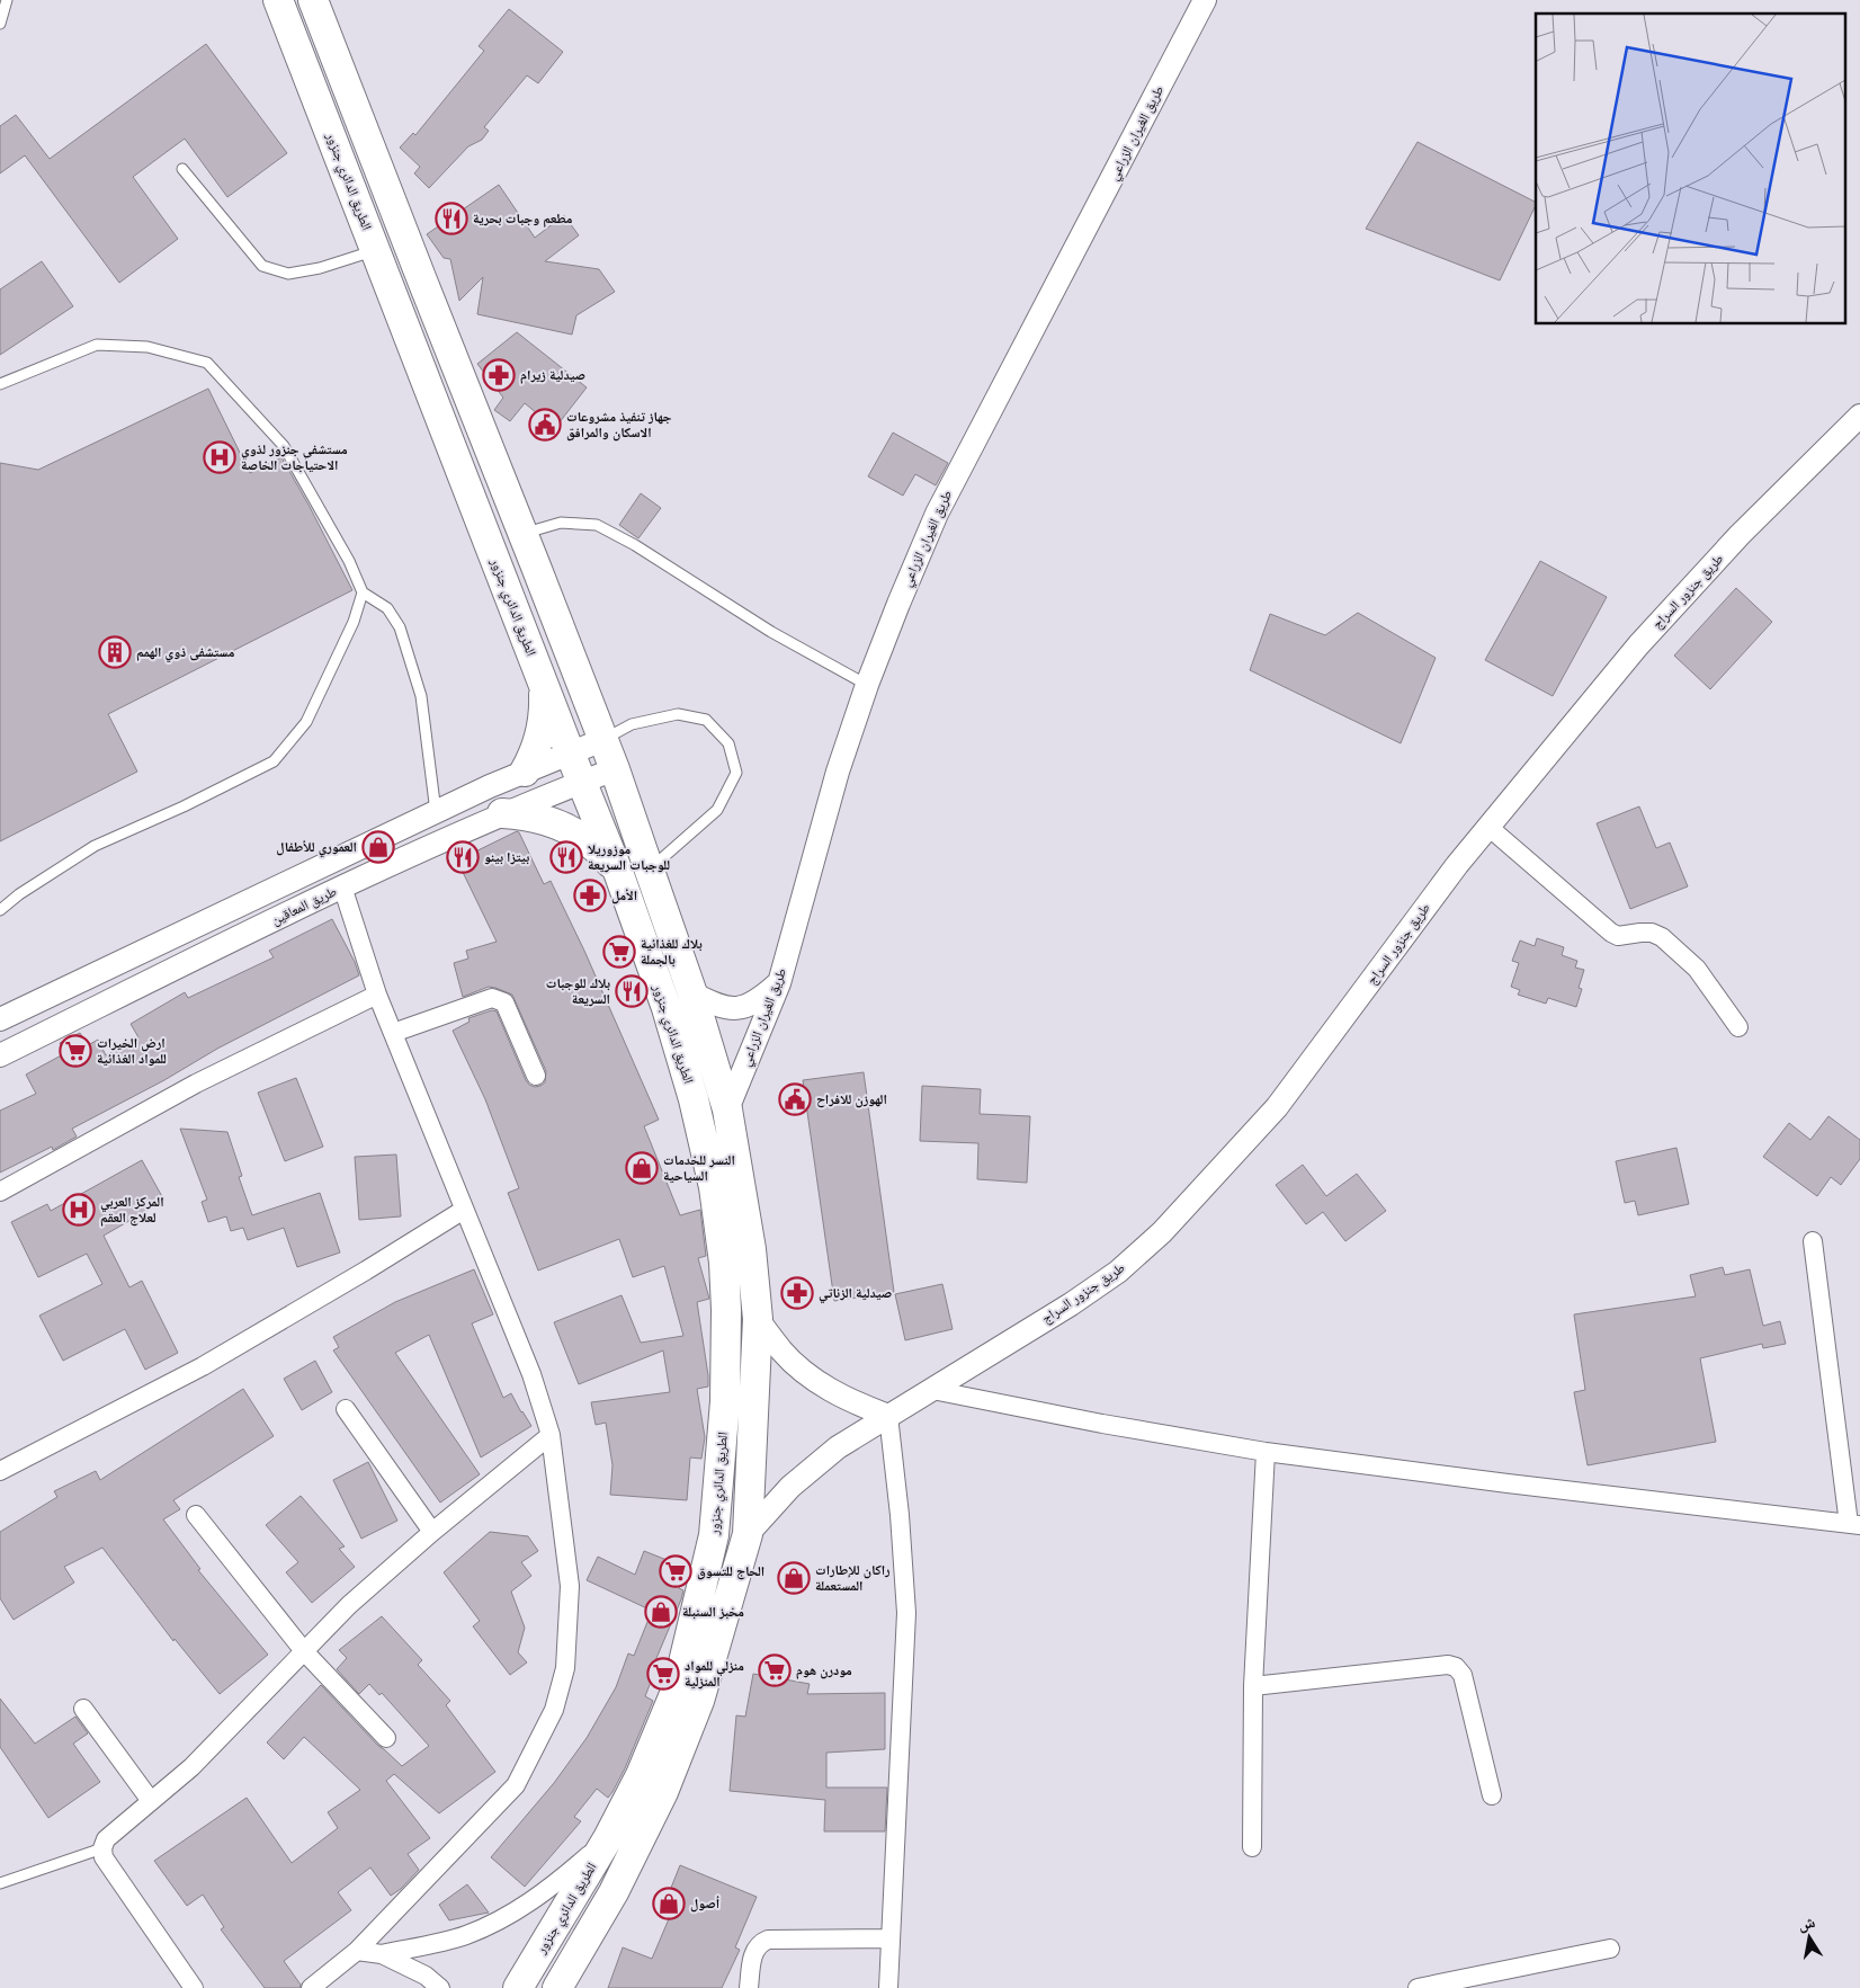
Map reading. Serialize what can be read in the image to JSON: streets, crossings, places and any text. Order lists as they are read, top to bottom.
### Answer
{
  "streets": {
    "main road": ["الطريق الدائري جنزور"],
    "street": ["طريق الغيران الزراعي", "طريق جنزور السراج", "طريق المعاقين"]
  },
  "crossings": [
    ["طريق الغيران الزراعي", "الطريق الدائري جنزور"],
    ["الطريق الدائري جنزور", "طريق جنزور السراج"],
    ["الطريق الدائري جنزور", "طريق المعاقين"]
  ],
  "places": {
    "restaurant": [
      "مطعم وجبات بحرية",
      "بيتزا بينو",
      "موزوريلا للوجبات السريعة",
      "بلاك للوجبات السريعة"
    ],
    "pharmacy": ["صيدلية زيرام", "الأمل", "صيدلية الزناتي"],
    "public building": ["جهاز تنفيذ مشروعات الاسكان والمرافق", "الهوزن للافراح"],
    "hospital": ["مستشفي جنزور لذوي الاحتياجات الخاصة", "المركز العربي لعلاج العقم"],
    "building": ["مستشفى ذوي الهمم"],
    "shop": [
      "العموري للأطفال",
      "النسر للخدمات السياحية",
      "راكان للإطارات المستعملة",
      "مخبز السنبلة",
      "أصول"
    ],
    "supermarket": [
      "بلاك للغذائية بالجملة",
      "ارض الخيرات للمواد الغذائية",
      "الحاج للتسوق",
      "مودرن هوم",
      "منزلي للمواد المنزلية"
    ]
  },
  "north": "top"
}
